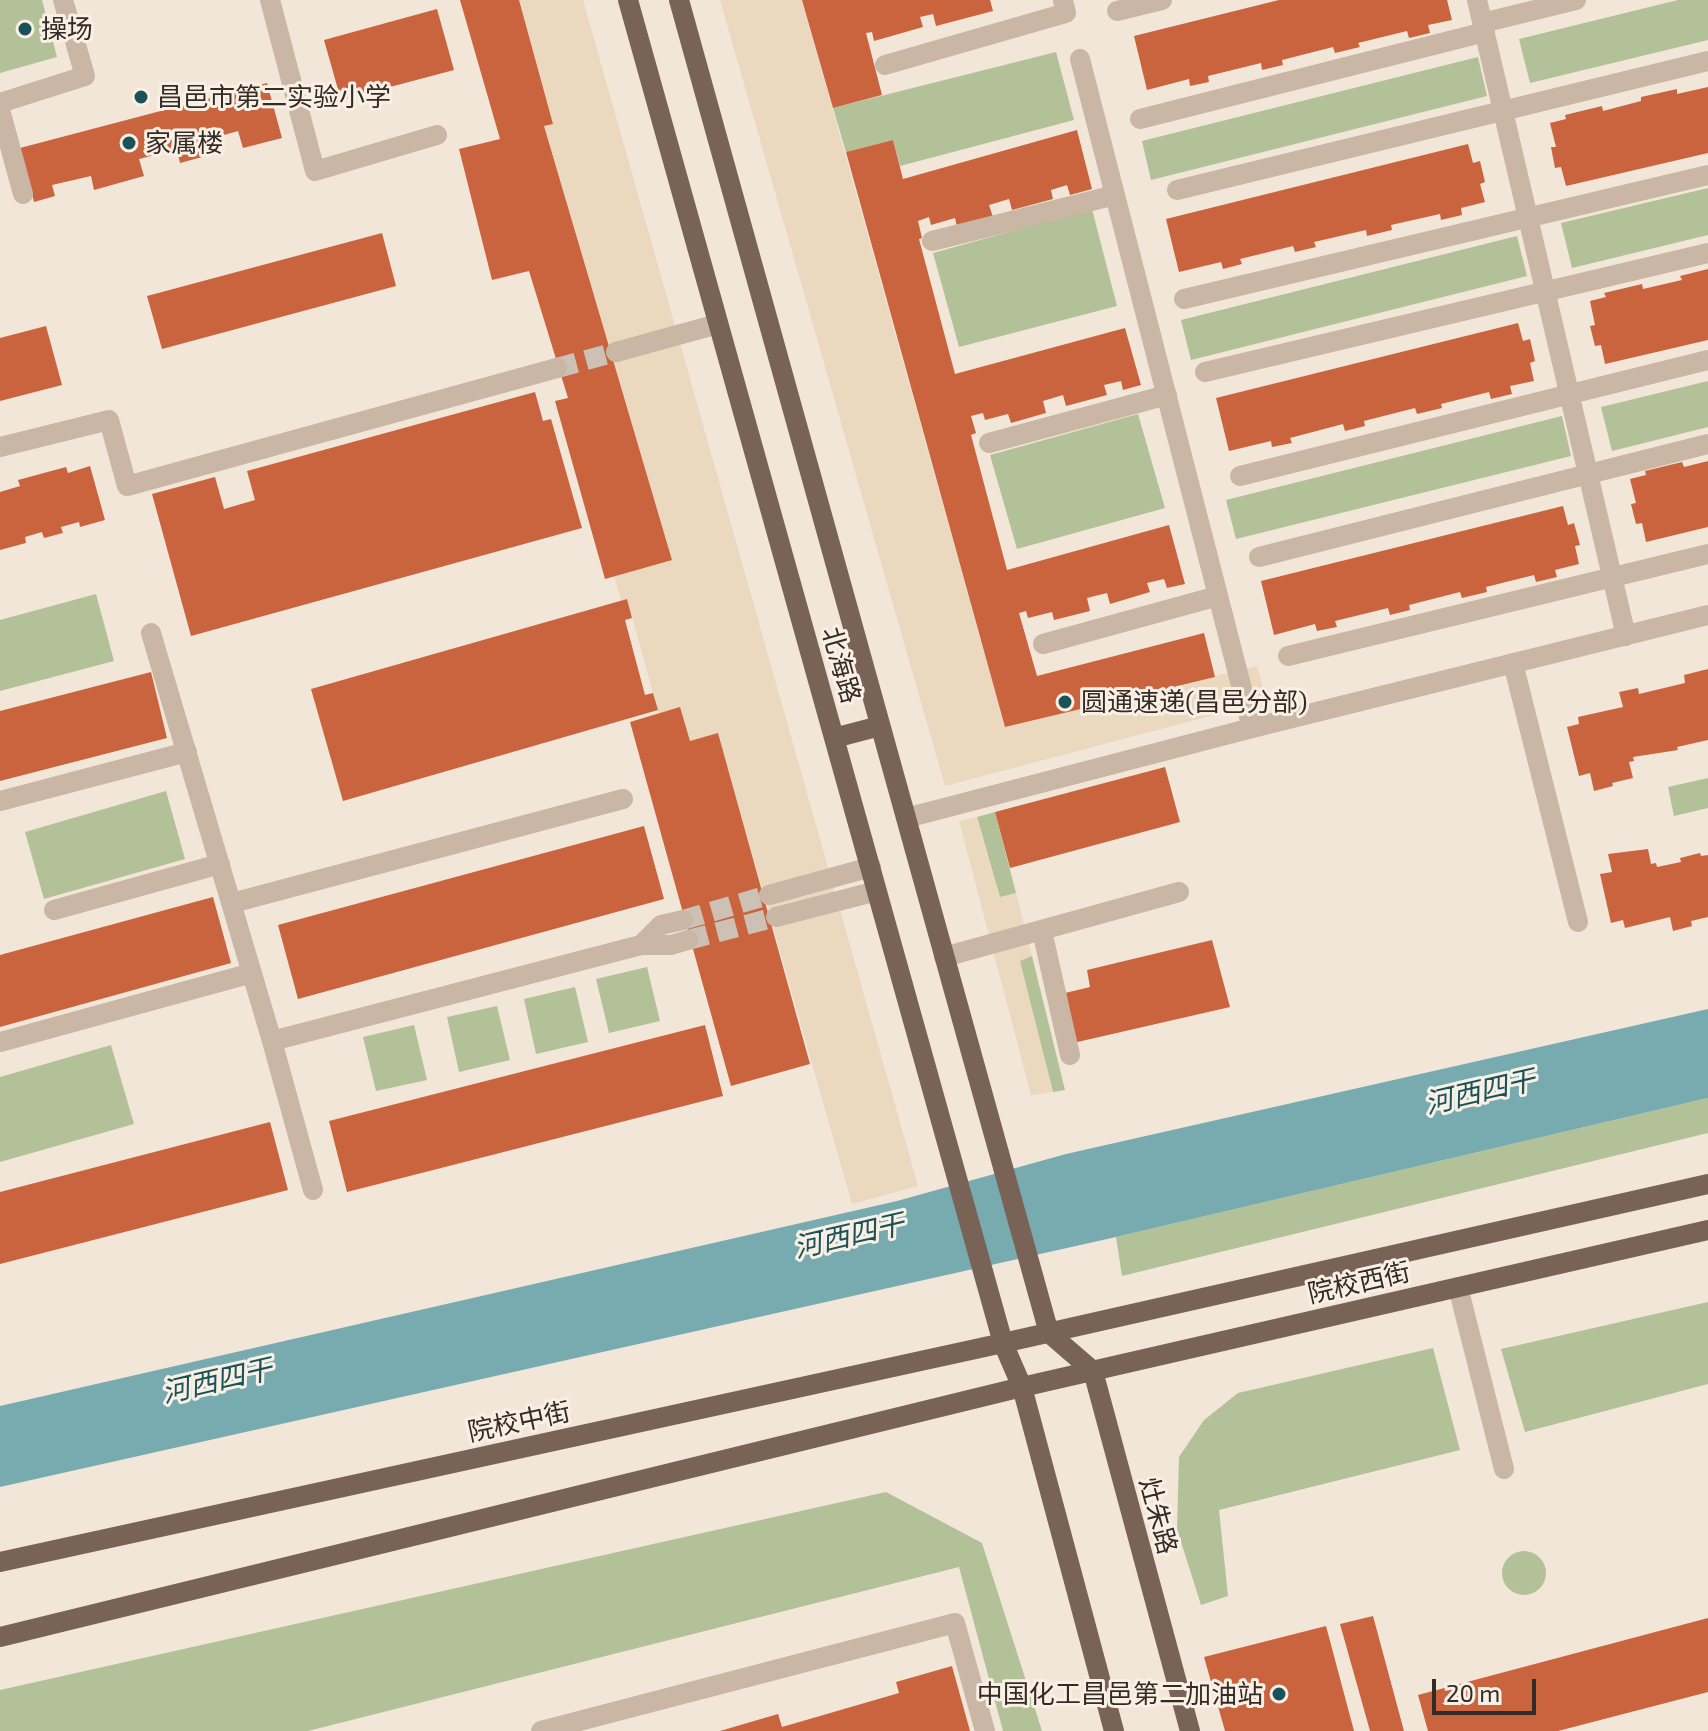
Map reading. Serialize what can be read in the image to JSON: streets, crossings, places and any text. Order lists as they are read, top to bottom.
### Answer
{
  "streets": {
    "main road": [
      "北海路",
      "院校西街",
      "院校中街",
      "灶朱路"
    ]
  },
  "crossings": [
    ["北海路", "院校西街"],
    ["北海路", "院校中街"],
    ["院校西街", "院校中街"],
    ["院校西街", "灶朱路"]
  ],
  "water": ["河西四干"],
  "places": [
    "操场",
    "昌邑市第二实验小学",
    "家属楼",
    "圆通速递(昌邑分部)",
    "中国化工昌邑第二加油站"
  ],
  "scale_bar": "20 m"
}
